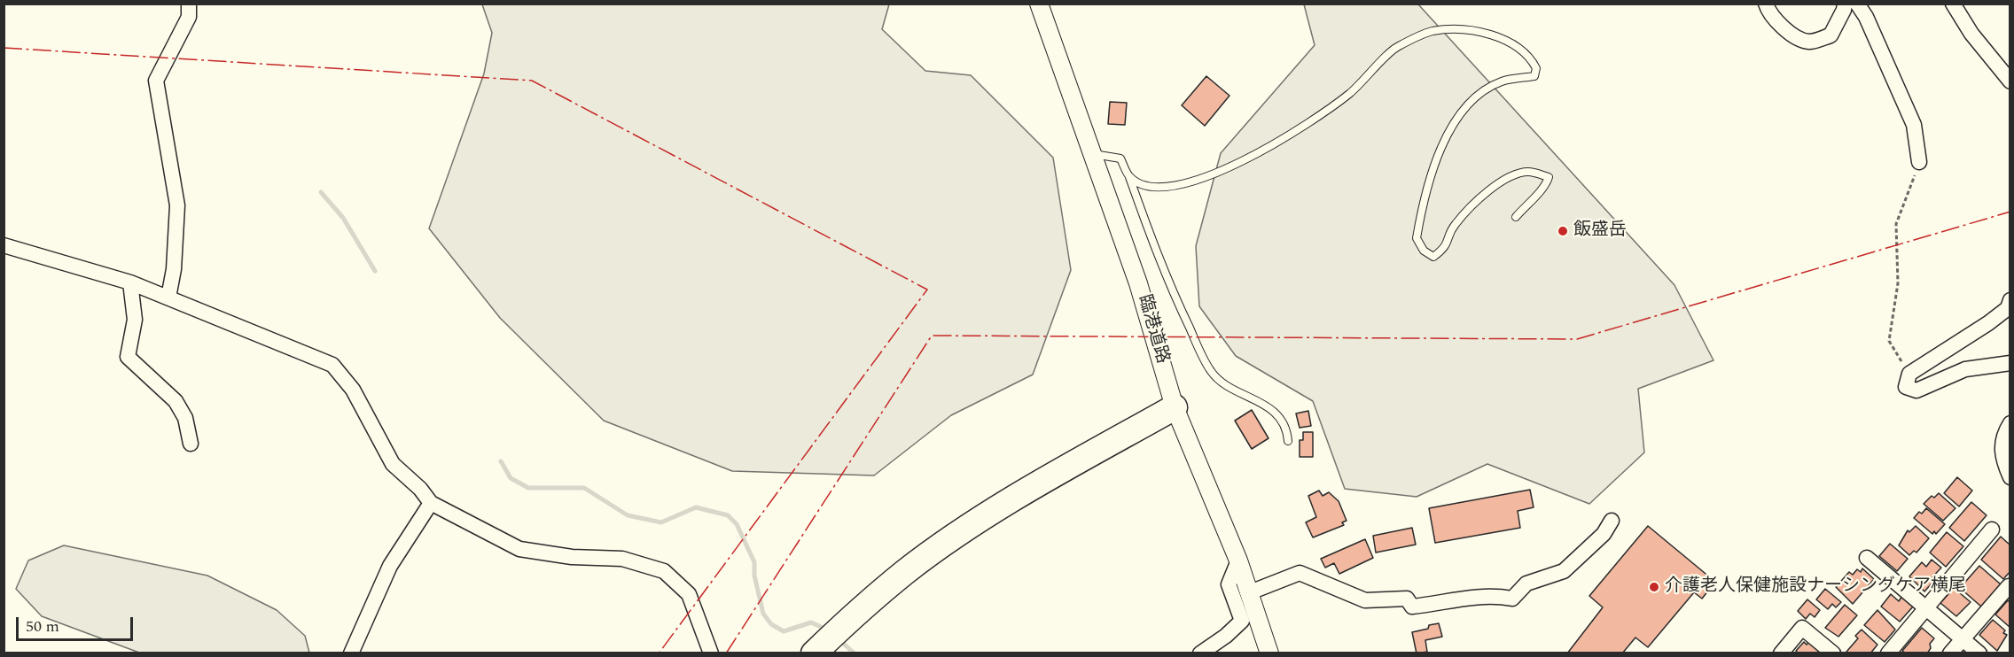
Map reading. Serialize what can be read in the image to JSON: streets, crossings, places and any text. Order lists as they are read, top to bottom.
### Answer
{
  "streets": {
    "street": ["臨港道路"]
  },
  "places": ["飯盛岳", "介護老人保健施設ナーシングケア横尾"],
  "scale_bar": "50 m"
}
